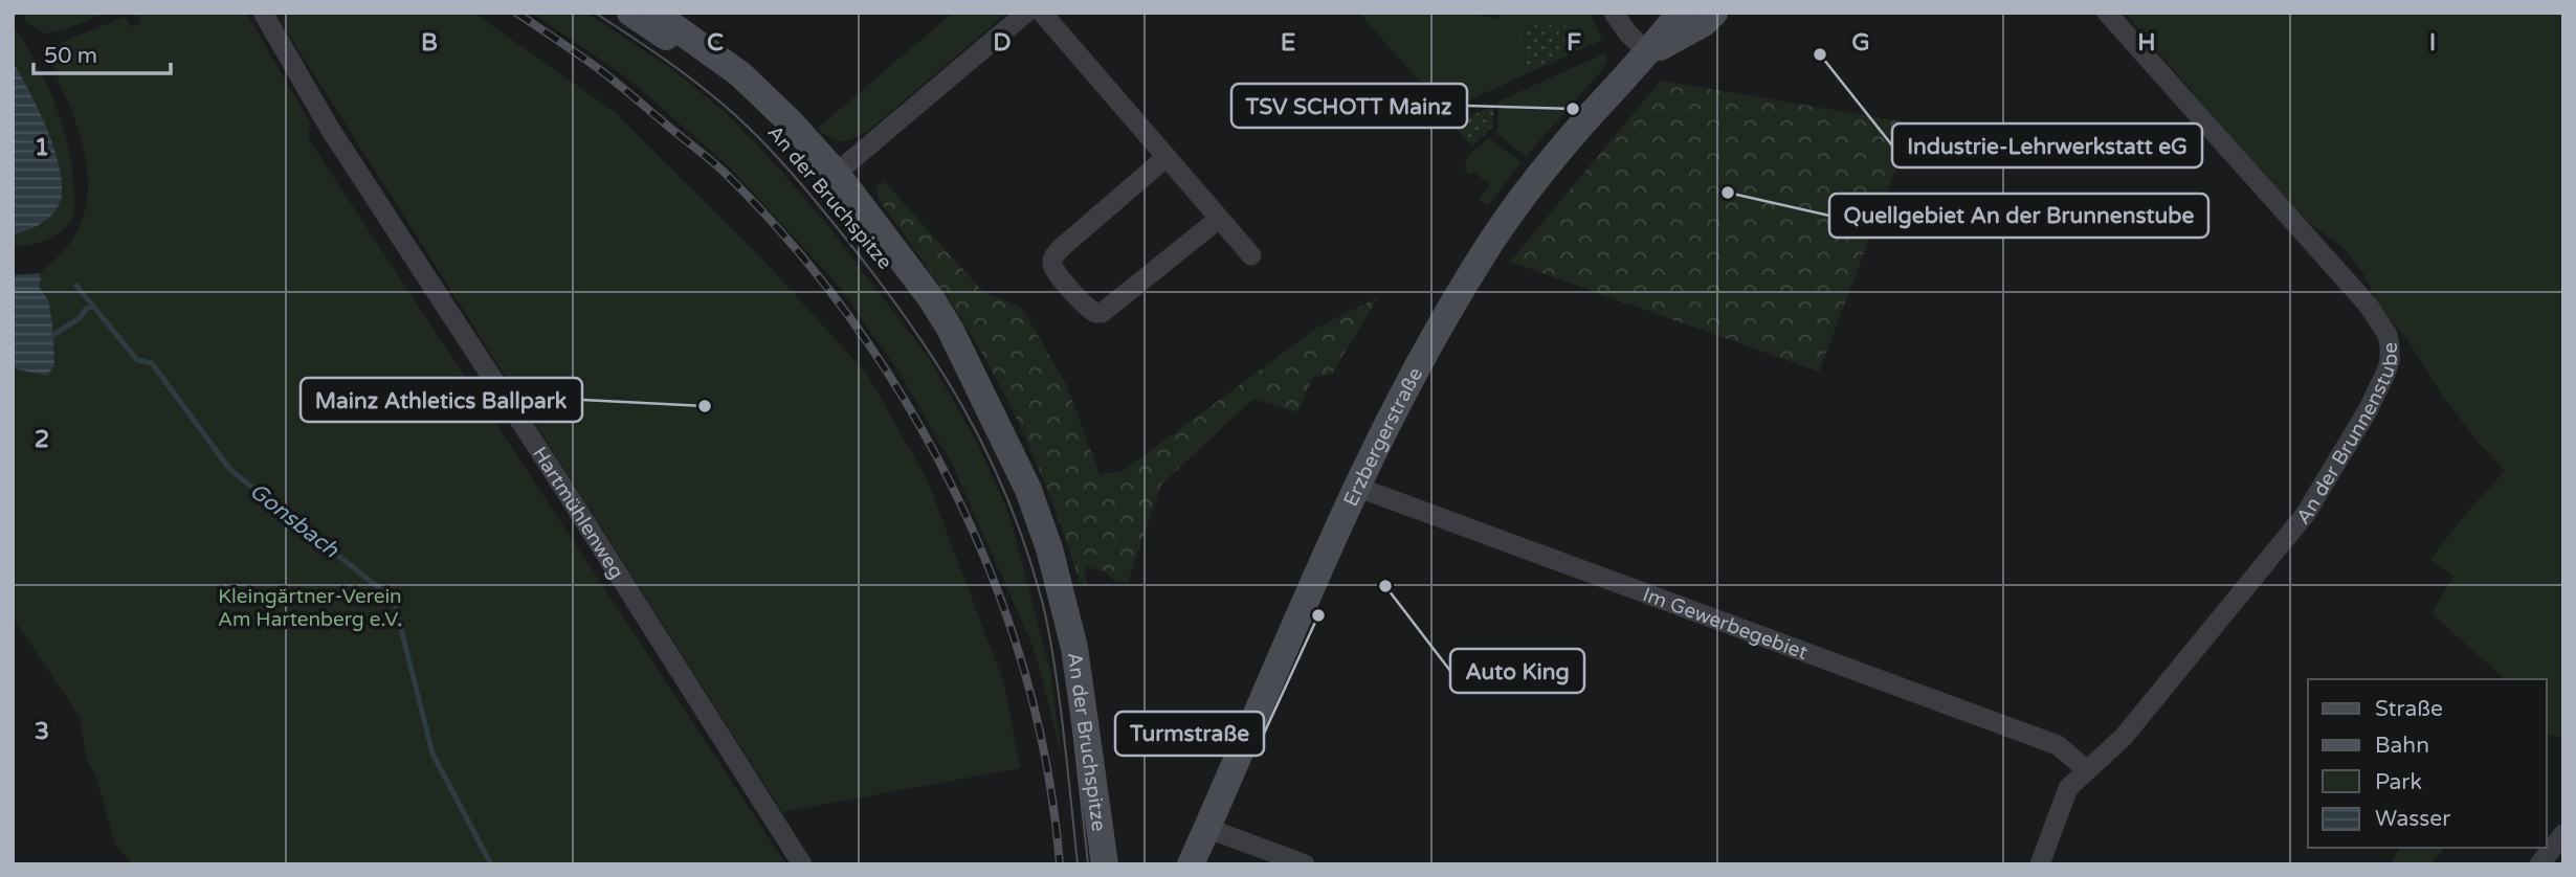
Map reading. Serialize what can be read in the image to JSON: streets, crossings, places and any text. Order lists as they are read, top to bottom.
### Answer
{
  "streets": {
    "main road": ["An der Bruchspitze", "Erzbergerstraße"],
    "street": ["An der Brunnenstube", "Hartmühlenweg", "Im Gewerbegebiet"]
  },
  "crossings": [
    ["An der Brunnenstube", "Im Gewerbegebiet"],
    ["Erzbergerstraße", "Im Gewerbegebiet"]
  ],
  "water": ["Gonsbach"],
  "parks": ["Kleingärtner-Verein Am Hartenberg e.V."],
  "places": [
    "Industrie-Lehrwerkstatt eG",
    "TSV SCHOTT Mainz",
    "Quellgebiet An der Brunnenstube",
    "Mainz Athletics Ballpark",
    "Auto King",
    "Turmstraße"
  ],
  "legend": [
    "Straße",
    "Bahn",
    "Park",
    "Wasser"
  ],
  "scale_bar": "50 m",
  "grid": {
    "columns": [
      "B",
      "C",
      "D",
      "E",
      "F",
      "G",
      "H",
      "I"
    ],
    "rows": ["1", "2", "3"]
  }
}
